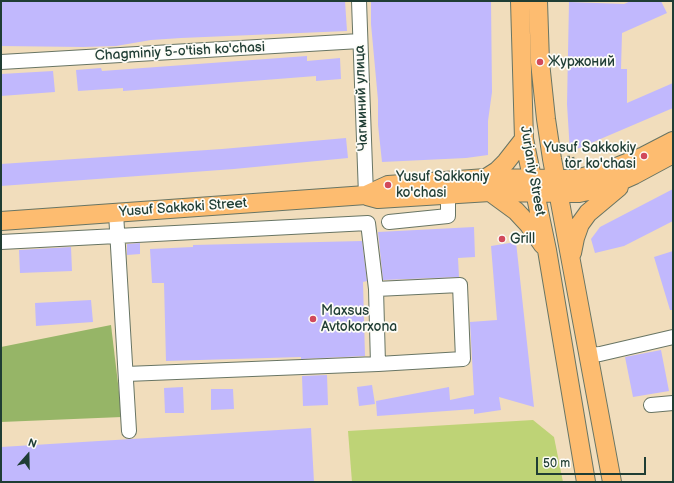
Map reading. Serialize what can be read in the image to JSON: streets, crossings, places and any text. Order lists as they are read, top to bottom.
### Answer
{
  "streets": {
    "main road": ["Jurjaniy Street", "Yusuf Sakkoki Street"],
    "street": ["Chagminiy 5-o'tish ko'chasi", "Чагминий улица"]
  },
  "crossings": [
    ["Chagminiy 5-o'tish ko'chasi", "Чагминий улица"],
    ["Чагминий улица", "Yusuf Sakkoki Street"],
    ["Jurjaniy Street", "Yusuf Sakkoki Street"]
  ],
  "places": [
    "Журжоний",
    "Yusuf Sakkokiy tor ko'chasi",
    "Yusuf Sakkoniy ko'chasi",
    "Grill",
    "Maxsus Avtokorxona"
  ],
  "scale_bar": "50 m",
  "north": "top"
}
